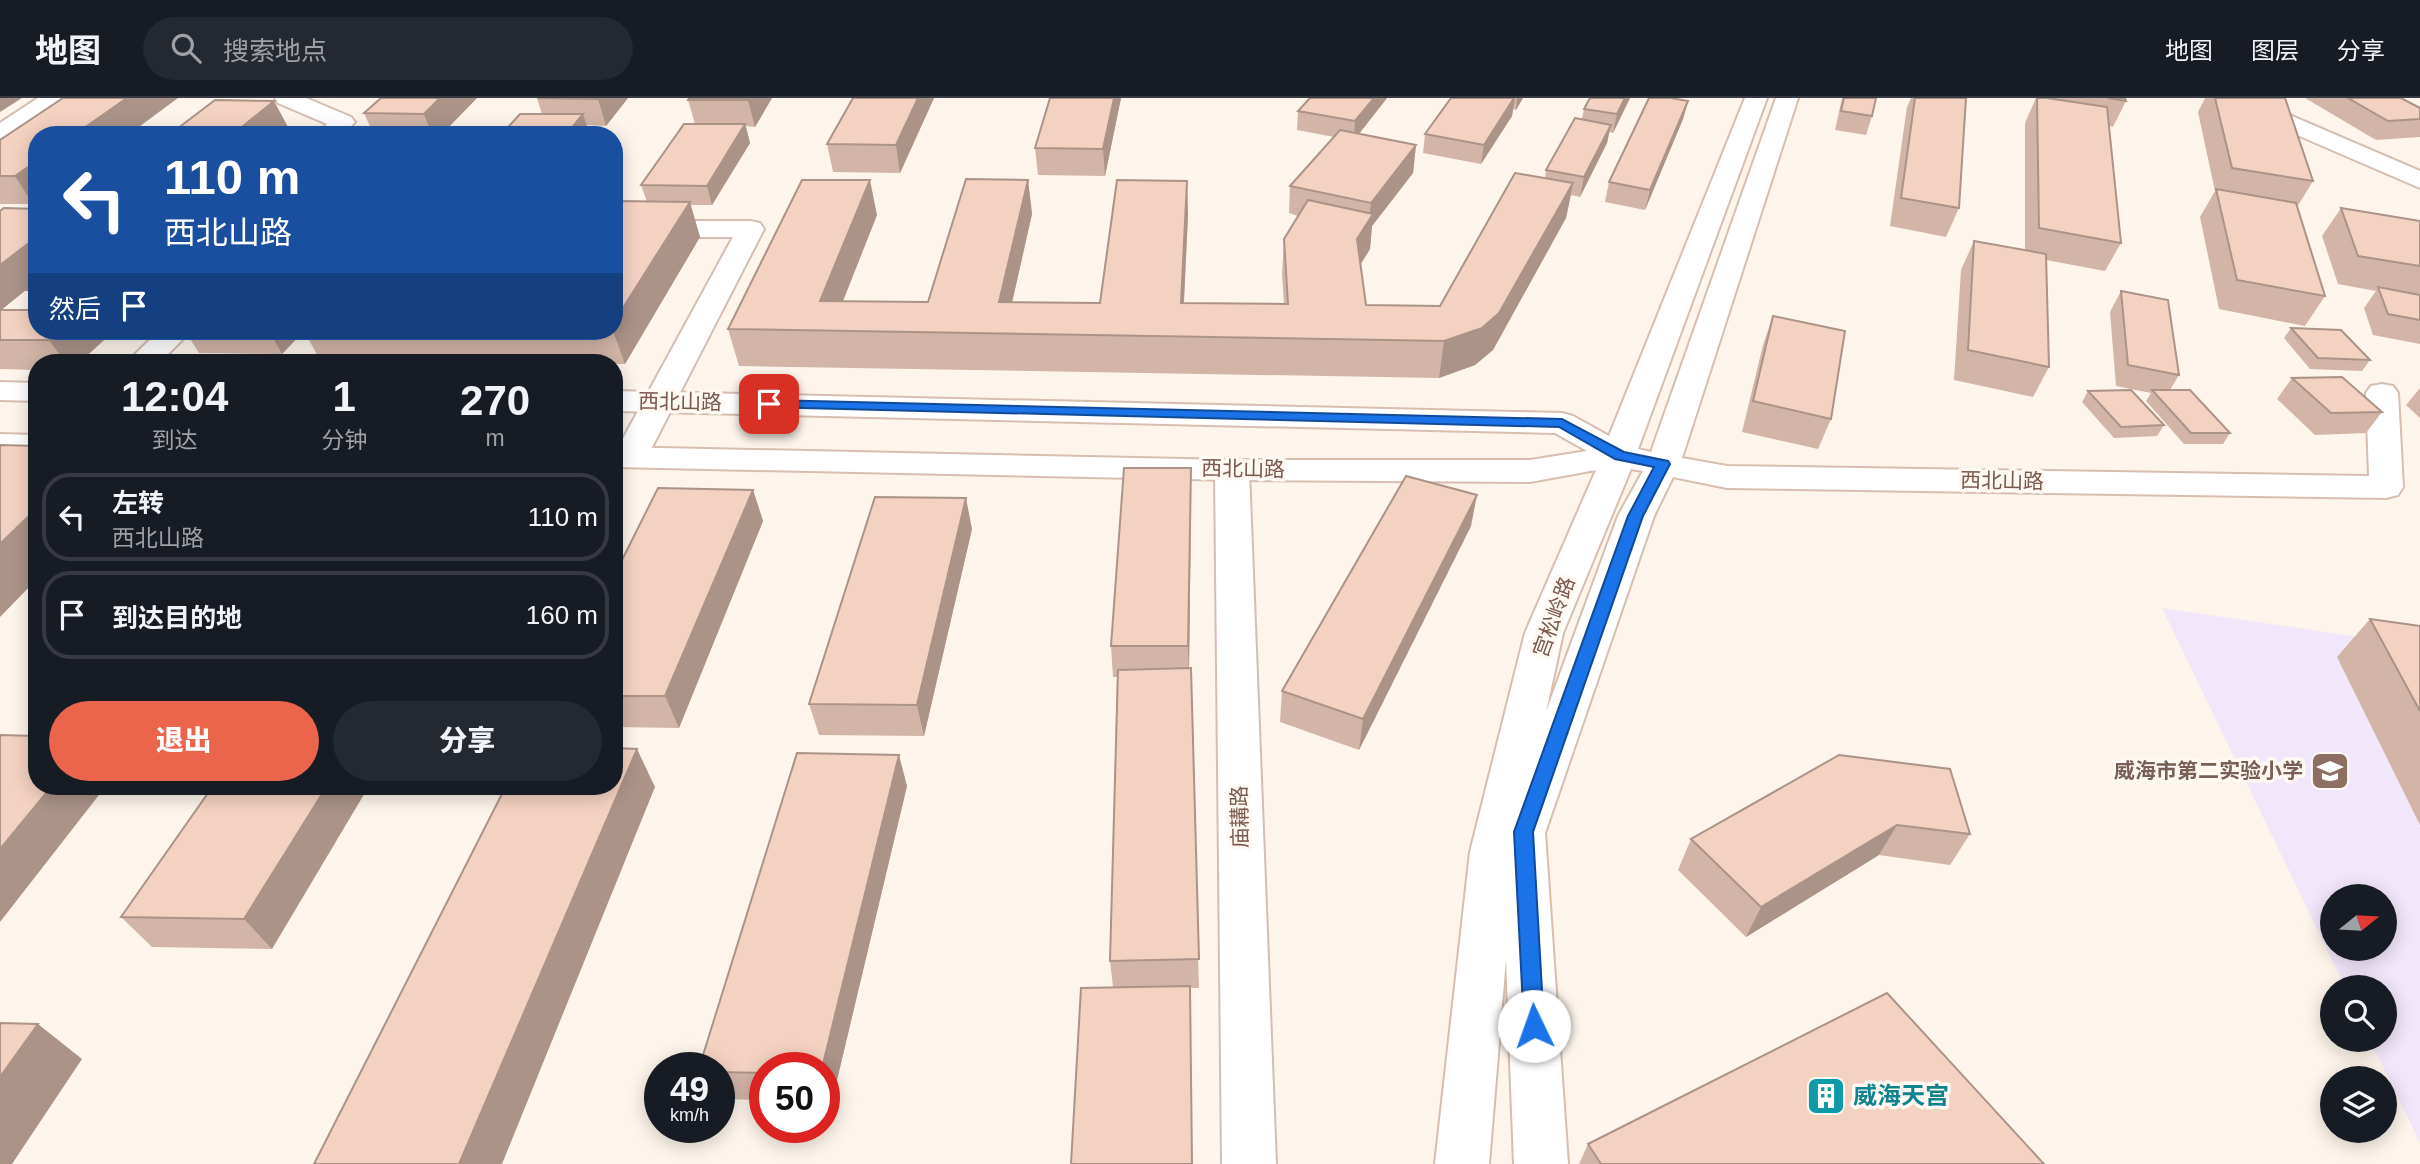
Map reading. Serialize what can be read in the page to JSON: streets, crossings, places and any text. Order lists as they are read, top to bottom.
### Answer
{
  "streets": {
    "main road": ["西北山路", "宫松岭路", "庙耩路"]
  },
  "crossings": [
    ["西北山路", "宫松岭路"],
    ["西北山路", "庙耩路"]
  ],
  "places": {
    "school or university": ["威海市第二实验小学"],
    "building": ["威海天宫"]
  },
  "north": "right",
  "page": {
    "header": "地图",
    "search": "搜索地点",
    "nav": ["地图", "图层", "分享"],
    "turn": ["110 m", "西北山路"],
    "then": "然后",
    "eta": [
      "12:04",
      "到达",
      "1",
      "分钟",
      "270",
      "m"
    ],
    "list": [
      {
        "name": "左转",
        "note": "西北山路",
        "value": "110 m"
      },
      {
        "name": "到达目的地",
        "value": "160 m"
      }
    ],
    "buttons": ["退出", "分享"],
    "speed": "49 km/h",
    "limit": "50"
  }
}
